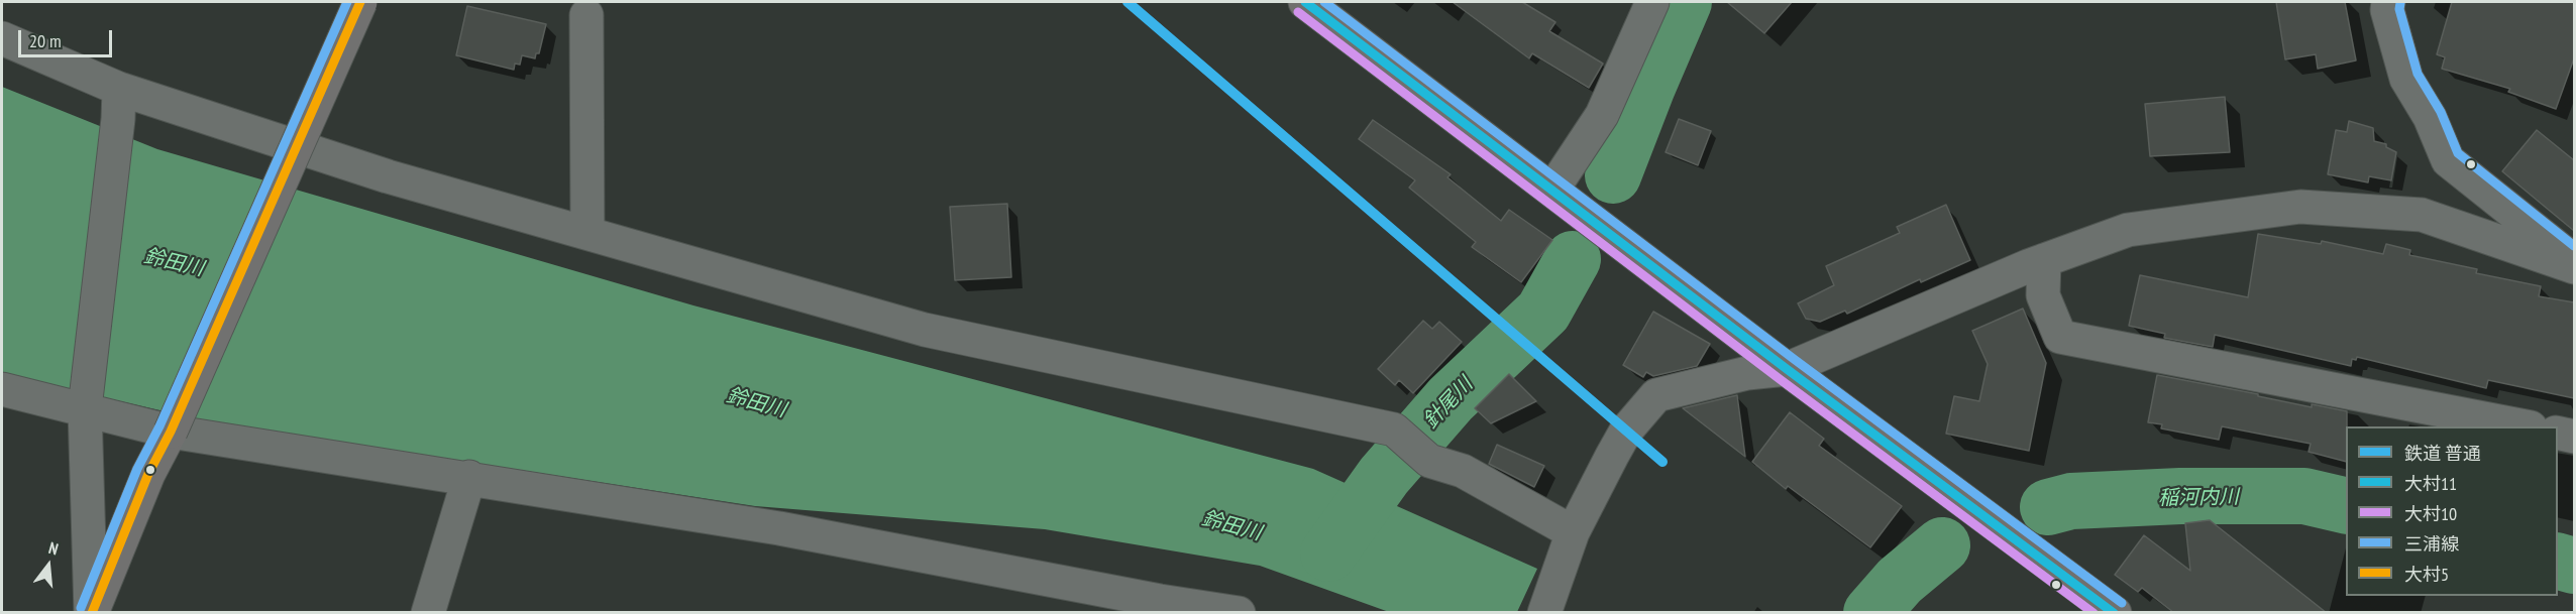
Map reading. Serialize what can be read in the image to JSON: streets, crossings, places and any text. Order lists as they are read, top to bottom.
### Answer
{
  "water": ["鈴田川", "針尾川", "稲河内川"],
  "lines": [
    "rail line 普通",
    "transit line 大村11",
    "transit line 三浦線",
    "transit line 大村5",
    "transit line 大村10"
  ],
  "legend": [
    "鉄道 普通",
    "大村11",
    "大村10",
    "三浦線",
    "大村5"
  ],
  "scale_bar": "20 m",
  "north": "top"
}
